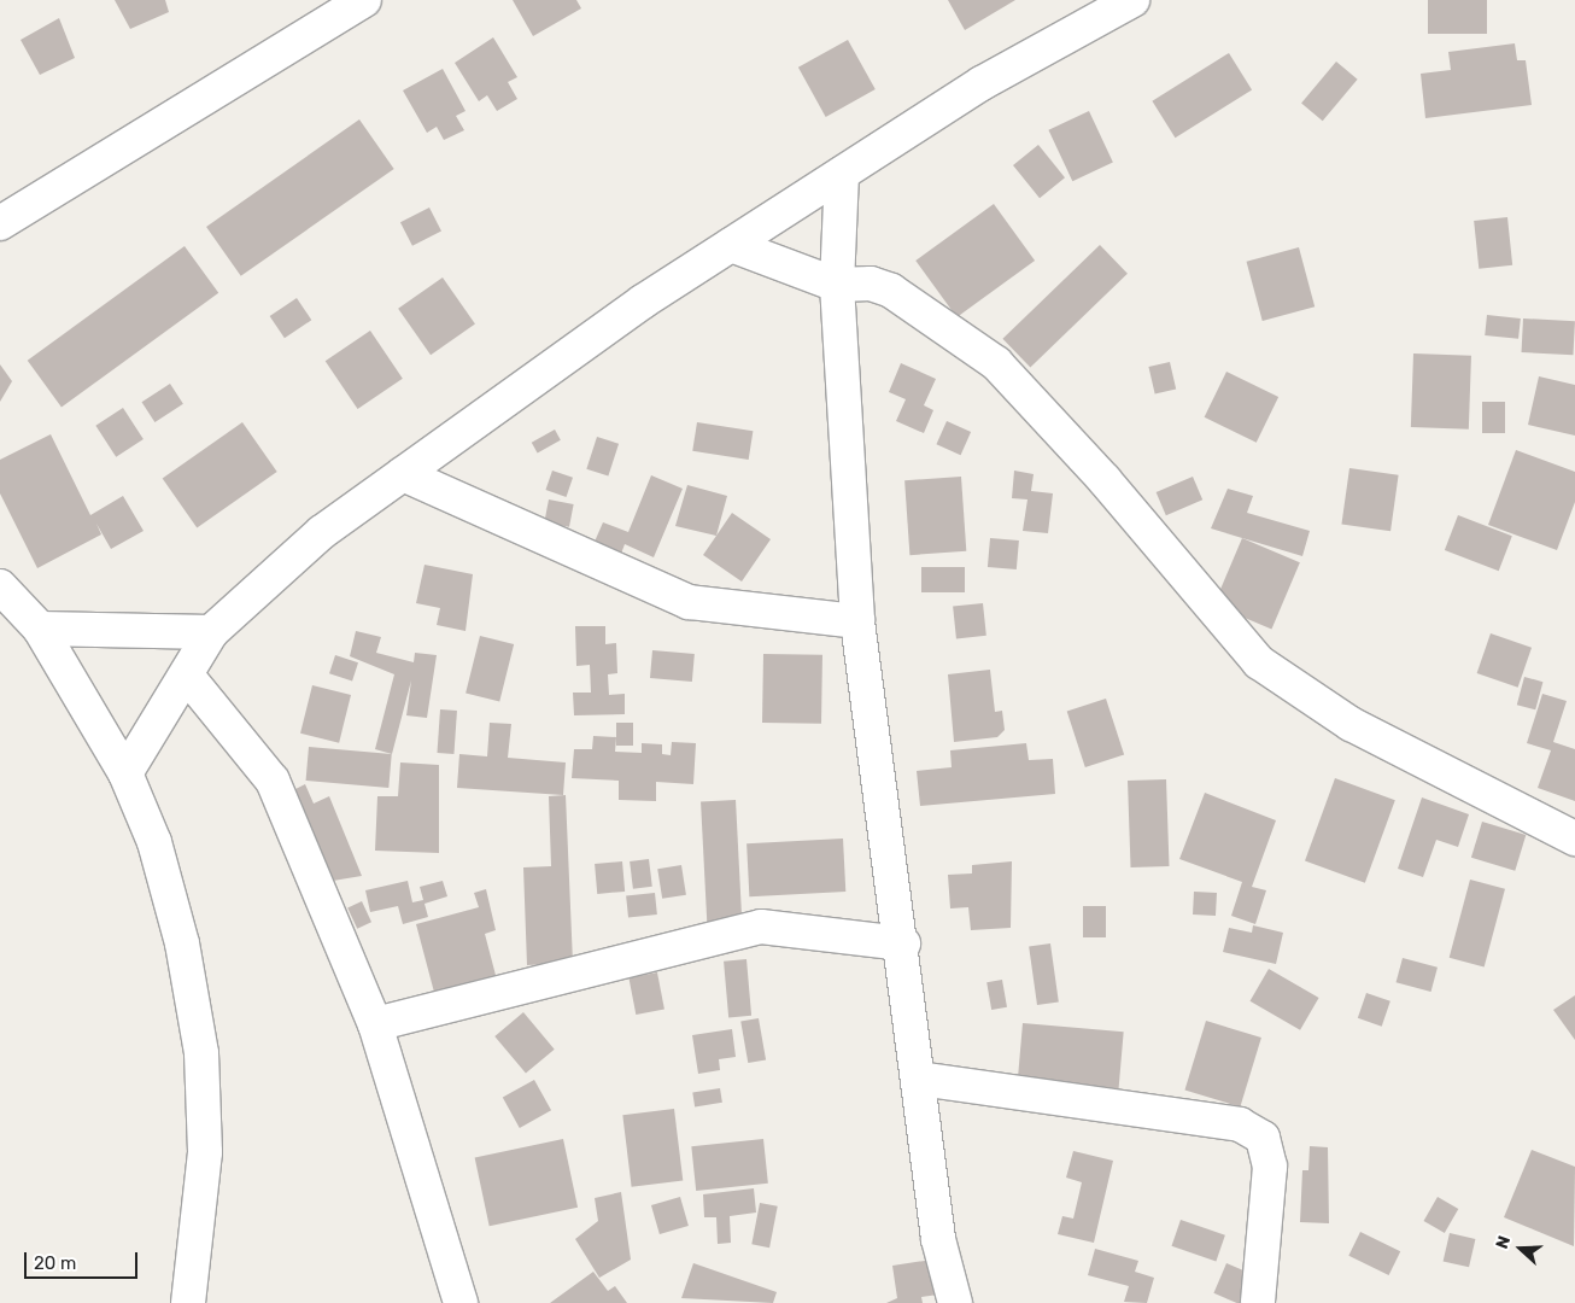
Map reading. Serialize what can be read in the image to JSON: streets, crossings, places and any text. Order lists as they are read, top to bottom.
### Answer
{
  "scale_bar": "20 m",
  "north": "left"
}
